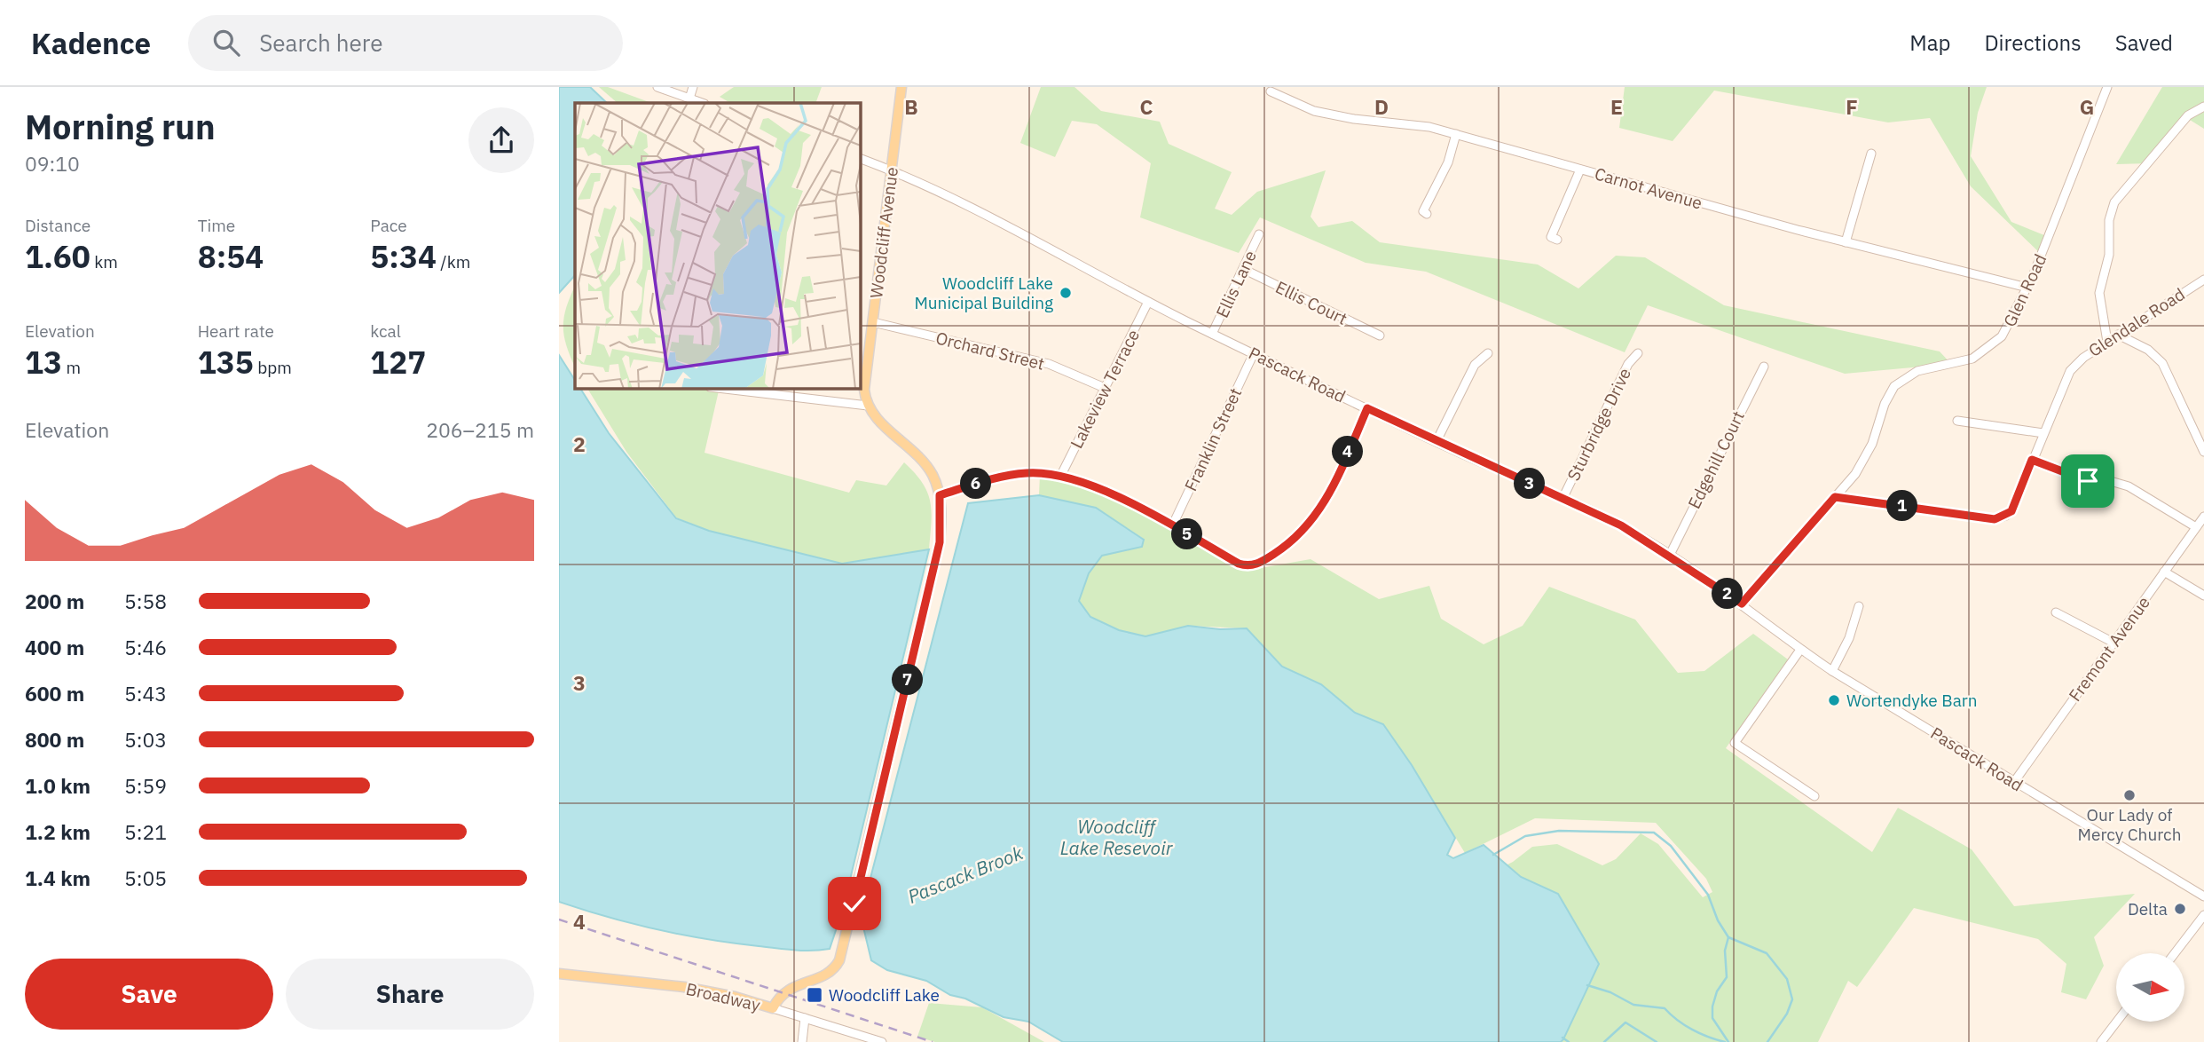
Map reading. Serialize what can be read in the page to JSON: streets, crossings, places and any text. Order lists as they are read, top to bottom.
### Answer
{
  "streets": {
    "main road": ["Woodcliff Avenue", "Broadway"],
    "street": [
      "Carnot Avenue",
      "Ellis Lane",
      "Glen Road",
      "Ellis Court",
      "Glendale Road",
      "Orchard Street",
      "Pascack Road",
      "Lakeview Terrace",
      "Sturbridge Drive",
      "Franklin Street",
      "Edgehill Court",
      "Fremont Avenue"
    ]
  },
  "crossings": [
    ["Carnot Avenue", "Glen Road"],
    ["Woodcliff Avenue", "Orchard Street"],
    ["Woodcliff Avenue", "Pascack Road"],
    ["Ellis Lane", "Ellis Court"],
    ["Ellis Lane", "Pascack Road"],
    ["Glen Road", "Glendale Road"],
    ["Glen Road", "Pascack Road"],
    ["Orchard Street", "Lakeview Terrace"],
    ["Pascack Road", "Lakeview Terrace"],
    ["Pascack Road", "Sturbridge Drive"],
    ["Pascack Road", "Franklin Street"],
    ["Pascack Road", "Edgehill Court"],
    ["Pascack Road", "Fremont Avenue"]
  ],
  "water": ["Woodcliff Lake Resevoir", "Pascack Brook"],
  "places": {
    "other": [
      "Woodcliff Lake Municipal Building",
      "Wortendyke Barn",
      "Our Lady of Mercy Church",
      "Delta"
    ],
    "transit": ["Woodcliff Lake"]
  },
  "north": "right",
  "page": {
    "header": "Kadence",
    "search": "Search here",
    "nav": ["Map", "Directions", "Saved"],
    "heading": ["Morning run", "09:10"],
    "stats": [
      ["Distance", "1.60 km"],
      ["Time", "8:54"],
      ["Pace", "5:34 /km"],
      ["Elevation", "13 m"],
      ["Heart rate", "135 bpm"],
      ["kcal", "127"]
    ],
    "chart": ["Elevation", "206–215 m"],
    "pins": [
      "4",
      "3",
      "6",
      "1",
      "5",
      "2",
      "7"
    ],
    "list": [
      {
        "name": "200 m",
        "note": "5:58"
      },
      {
        "name": "400 m",
        "note": "5:46"
      },
      {
        "name": "600 m",
        "note": "5:43"
      },
      {
        "name": "800 m",
        "note": "5:03"
      },
      {
        "name": "1.0 km",
        "note": "5:59"
      },
      {
        "name": "1.2 km",
        "note": "5:21"
      },
      {
        "name": "1.4 km",
        "note": "5:05"
      }
    ],
    "buttons": ["Save", "Share"]
  },
  "grid": {
    "columns": [
      "B",
      "C",
      "D",
      "E",
      "F",
      "G"
    ],
    "rows": ["2", "3", "4"]
  }
}
